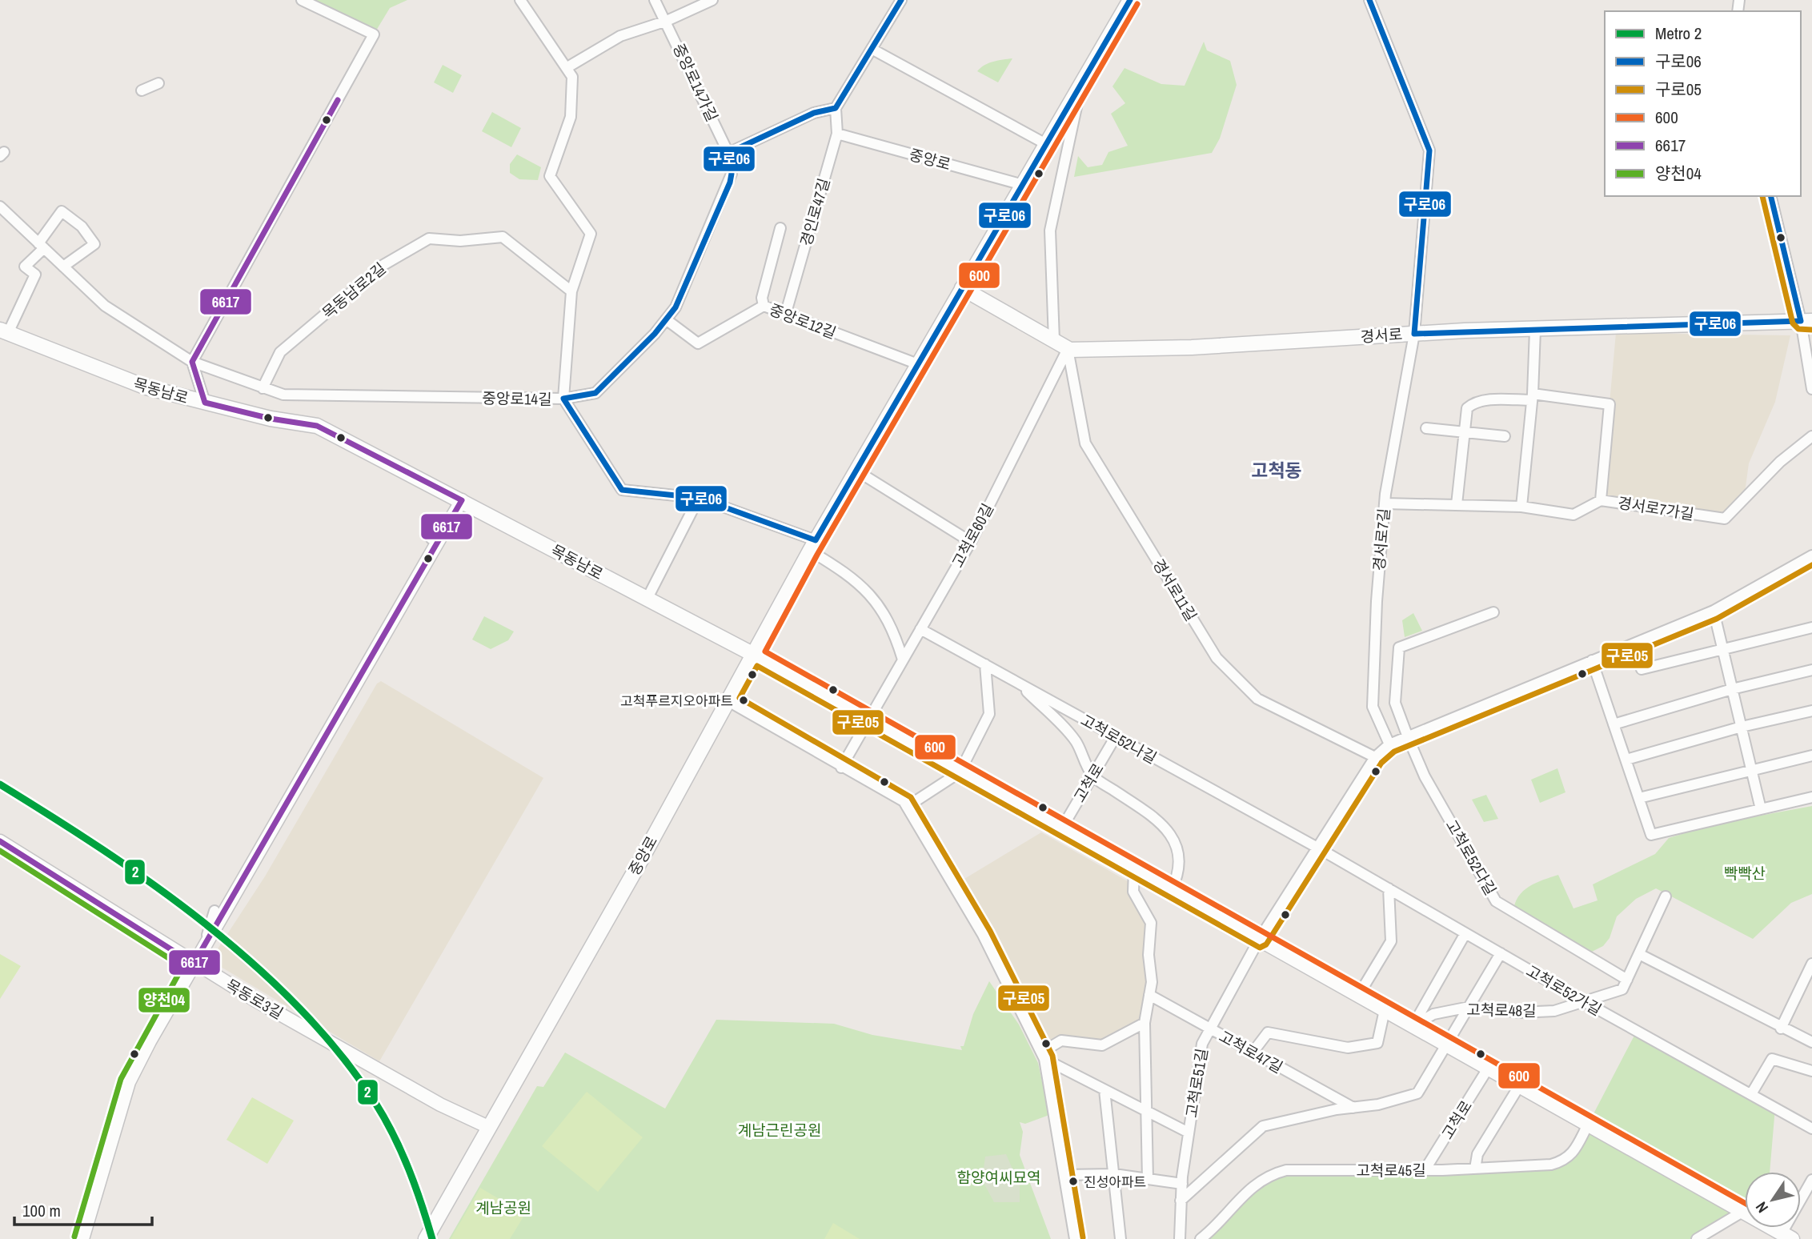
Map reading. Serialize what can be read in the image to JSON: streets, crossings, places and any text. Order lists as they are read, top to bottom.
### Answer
{
  "streets": {
    "main road": ["중앙로", "경서로", "목동남로"],
    "street": [
      "중앙로14가길",
      "경인로47길",
      "목동남로2길",
      "중앙로12길",
      "중앙로14길",
      "경서로7가길",
      "고척로60길",
      "경서로7길",
      "경서로11길",
      "고척로52나길",
      "고척로",
      "고척로52다길",
      "고척로52가길",
      "목동로3길",
      "고척로48길",
      "고척로47길",
      "고척로51길",
      "고척로45길"
    ]
  },
  "crossings": [
    ["중앙로14가길", "중앙로12길"],
    ["중앙로14가길", "중앙로14길"],
    ["중앙로", "경인로47길"],
    ["중앙로", "중앙로12길"],
    ["중앙로", "경서로"],
    ["중앙로", "목동남로"],
    ["중앙로", "중앙로14길"],
    ["중앙로", "목동로3길"],
    ["경인로47길", "중앙로12길"],
    ["목동남로2길", "중앙로14길"],
    ["경서로", "고척로60길"],
    ["경서로", "경서로7길"],
    ["경서로", "경서로11길"],
    ["중앙로14길", "고척로60길"],
    ["경서로7가길", "경서로7길"],
    ["고척로60길", "경서로11길"],
    ["고척로60길", "고척로52나길"],
    ["경서로7길", "고척로51길"],
    ["경서로11길", "고척로51길"],
    ["고척로52나길", "고척로"],
    ["고척로52나길", "고척로52가길"],
    ["고척로52나길", "고척로51길"],
    ["고척로", "고척로45길"],
    ["고척로52다길", "고척로48길"],
    ["고척로52다길", "고척로51길"],
    ["고척로52가길", "고척로48길"],
    ["고척로52가길", "고척로51길"],
    ["고척로47길", "고척로51길"]
  ],
  "districts": ["고척동"],
  "parks": [
    "빡빡산",
    "계남근린공원",
    "함양여씨묘역",
    "계남공원"
  ],
  "places": ["고척푸르지오아파트", "진성아파트"],
  "lines": [
    "transit line 구로06",
    "transit line 600",
    "transit line 6617",
    "transit line 구로05",
    "metro line 2",
    "transit line 양천04"
  ],
  "legend": [
    "Metro 2",
    "구로06",
    "구로05",
    "600",
    "6617",
    "양천04"
  ],
  "scale_bar": "100 m",
  "north": "bottom left"
}
